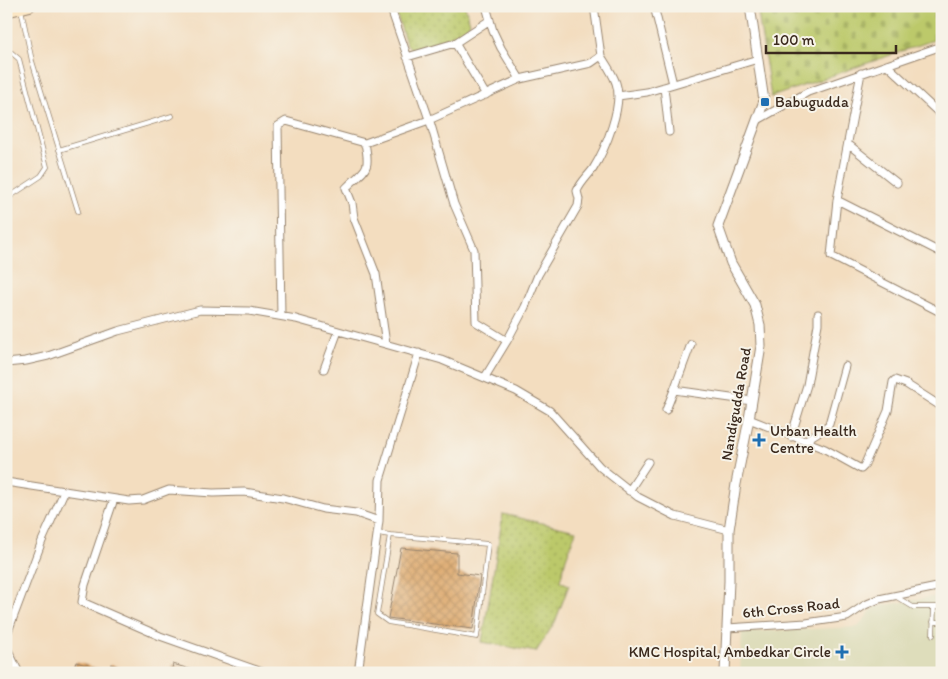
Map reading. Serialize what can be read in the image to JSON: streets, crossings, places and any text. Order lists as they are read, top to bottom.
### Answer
{
  "streets": {
    "street": ["Nandigudda Road", "6th Cross Road"]
  },
  "crossings": [
    ["Nandigudda Road", "6th Cross Road"]
  ],
  "places": {
    "transit": ["Babugudda"],
    "health": ["Urban Health Centre", "KMC Hospital, Ambedkar Circle"]
  },
  "scale_bar": "100 m"
}
